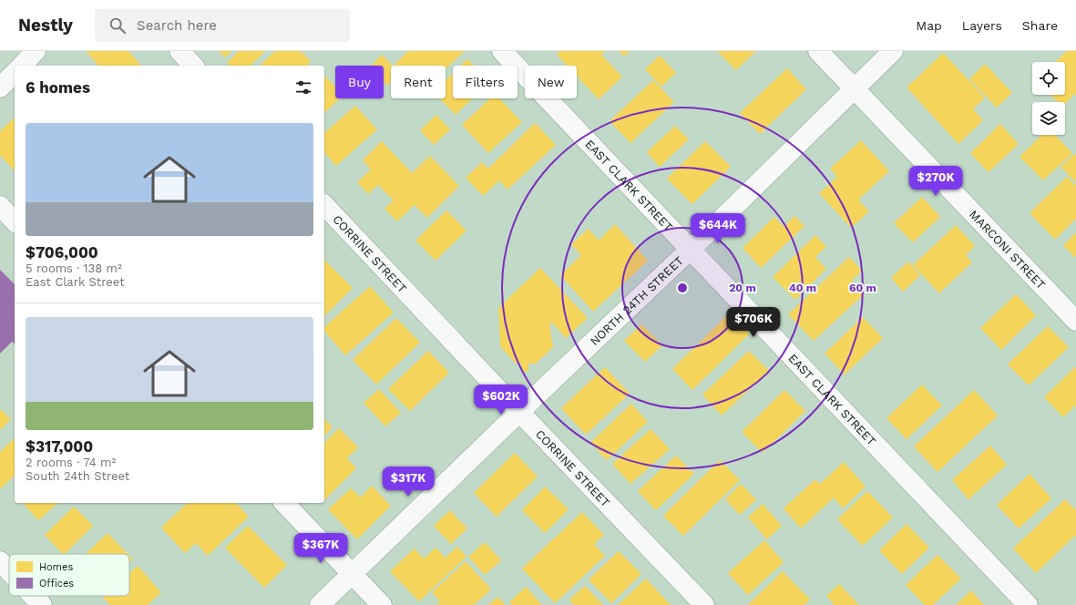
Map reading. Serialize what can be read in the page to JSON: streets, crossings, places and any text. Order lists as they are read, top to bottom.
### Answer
{
  "streets": {
    "street": [
      "EAST CLARK STREET",
      "MARCONI STREET",
      "CORRINE STREET",
      "NORTH 24TH STREET"
    ]
  },
  "crossings": [
    ["EAST CLARK STREET", "NORTH 24TH STREET"],
    ["MARCONI STREET", "NORTH 24TH STREET"],
    ["CORRINE STREET", "NORTH 24TH STREET"]
  ],
  "legend": ["Homes", "Offices"],
  "page": {
    "header": "Nestly",
    "search": "Search here",
    "nav": ["Map", "Layers", "Share"],
    "chip": [
      "Buy",
      "Rent",
      "Filters",
      "New"
    ],
    "heading": "6 homes",
    "list": [
      {
        "name": "$706,000",
        "note": "5 rooms · 138 m² · East Clark Street"
      },
      {
        "name": "$317,000",
        "note": "2 rooms · 74 m² · South 24th Street"
      }
    ],
    "price": [
      "$270K",
      "$644K",
      "$706K",
      "$602K",
      "$317K",
      "$367K"
    ]
  },
  "rings": ["20 m", "40 m", "60 m"]
}
